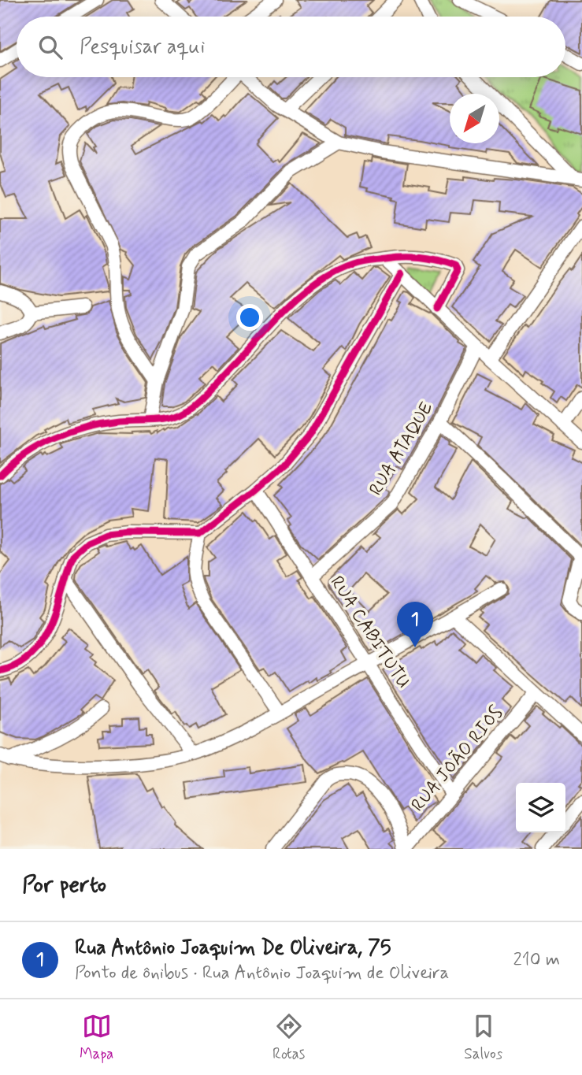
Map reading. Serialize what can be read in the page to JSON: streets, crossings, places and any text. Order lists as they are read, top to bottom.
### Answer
{
  "streets": {
    "street": ["RUA ATAQUE", "RUA CABITUTU", "RUA JOÃO RIOS"]
  },
  "crossings": [
    ["RUA ATAQUE", "RUA CABITUTU"],
    ["RUA CABITUTU", "RUA JOÃO RIOS"]
  ],
  "north": "bottom left",
  "page": {
    "search": "Pesquisar aqui",
    "pins": "1",
    "heading": "Por perto",
    "list": [
      {
        "mark": "1",
        "name": "Rua Antônio Joaquim De Oliveira, 75",
        "note": "Ponto de ônibus · Rua Antônio Joaquim de Oliveira",
        "value": "210 m"
      }
    ],
    "nav": ["Mapa", "Rotas", "Salvos"]
  }
}
